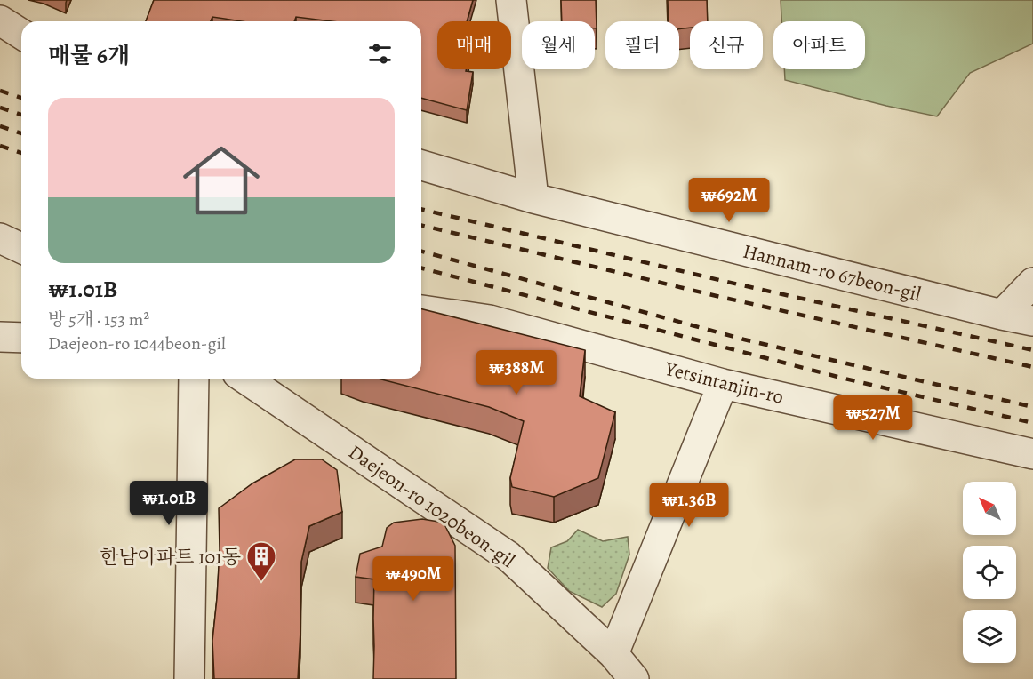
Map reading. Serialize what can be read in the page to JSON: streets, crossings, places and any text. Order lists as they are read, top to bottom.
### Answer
{
  "streets": {
    "street": ["Hannam-ro 67beon-gil", "Yetsintanjin-ro", "Daejeon-ro 1020beon-gil"]
  },
  "places": {
    "building": ["한남아파트 101동"]
  },
  "north": "top left",
  "page": {
    "chip": [
      "매매",
      "월세",
      "필터",
      "신규",
      "아파트"
    ],
    "heading": "매물 6개",
    "list": [
      {
        "name": "₩1.01B",
        "note": "방 5개 · 153 m² · Daejeon-ro 1044beon-gil"
      }
    ],
    "price": [
      "₩692M",
      "₩388M",
      "₩527M",
      "₩1.01B",
      "₩1.36B",
      "₩490M"
    ]
  }
}
